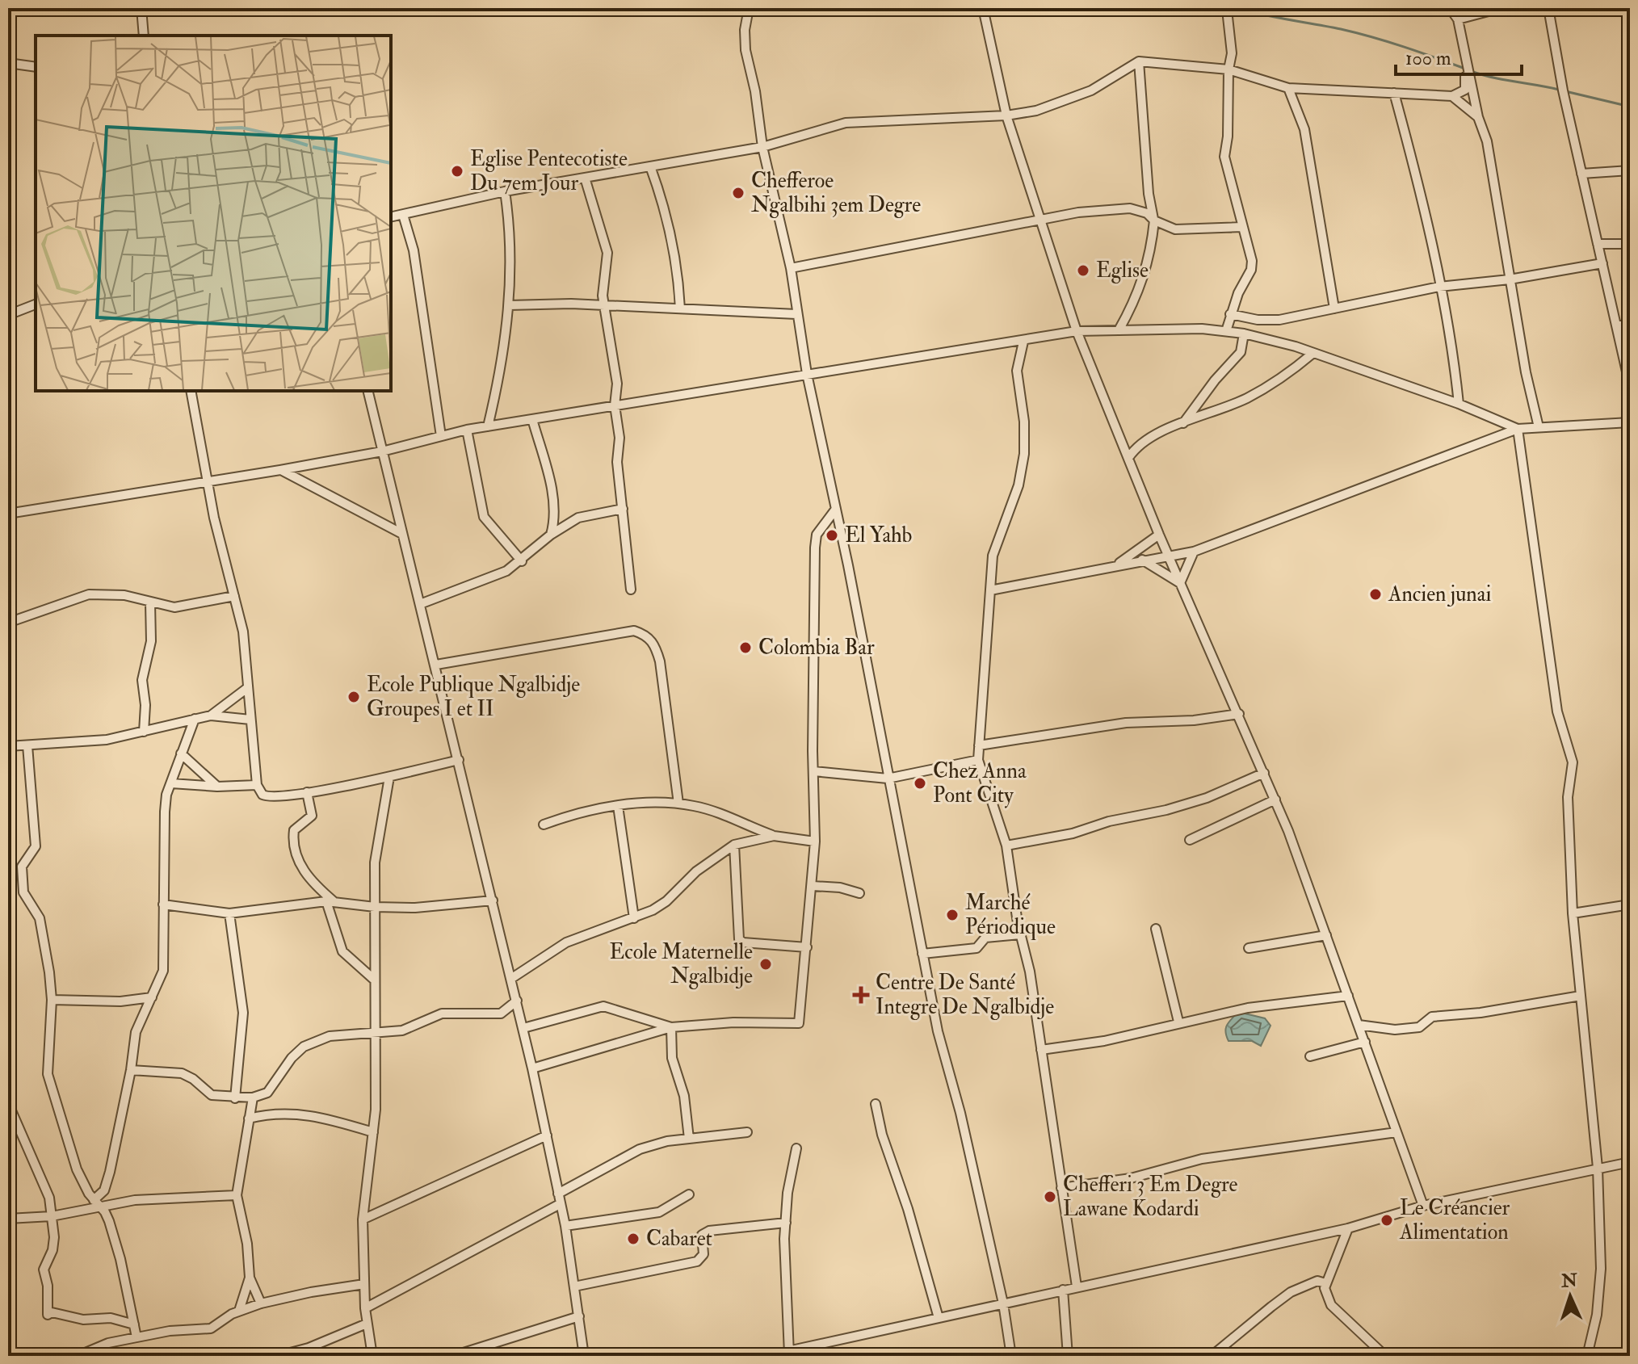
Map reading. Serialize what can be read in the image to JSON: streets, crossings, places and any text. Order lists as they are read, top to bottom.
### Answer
{
  "places": {
    "other": [
      "Eglise Pentecotiste Du 7em Jour",
      "Chefferoe Ngalbihi 3em Degre",
      "Eglise",
      "El Yahb",
      "Ancien junai",
      "Colombia Bar",
      "Ecole Publique Ngalbidje Groupes I et II",
      "Chez Anna Pont City",
      "Marché Périodique",
      "Ecole Maternelle Ngalbidje",
      "Chefferi 3 Em Degre Lawane Kodardi",
      "Le Créancier Alimentation",
      "Cabaret"
    ],
    "health": ["Centre De Santé Integre De Ngalbidje"]
  },
  "scale_bar": "100 m",
  "north": "top"
}
